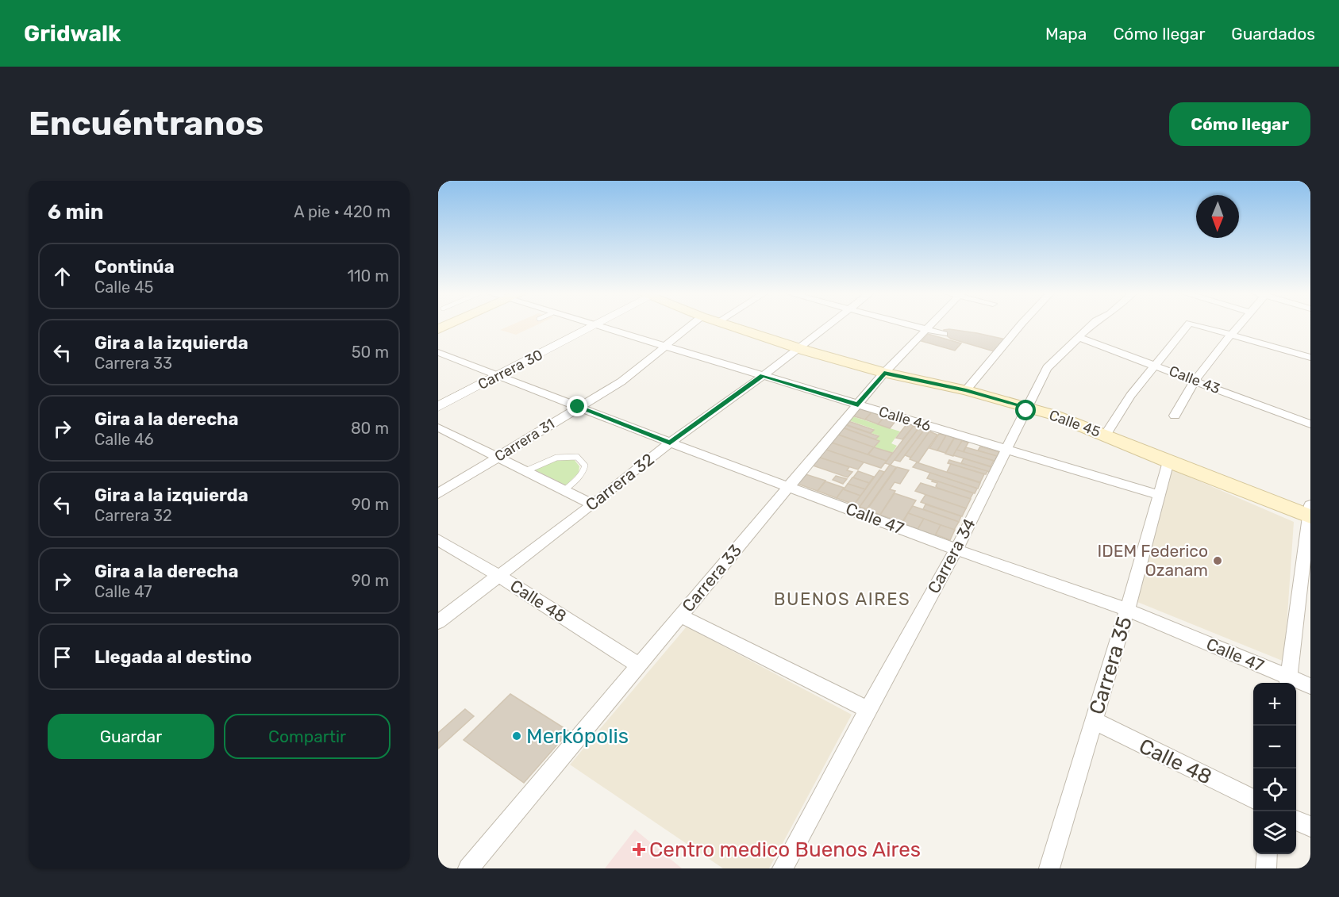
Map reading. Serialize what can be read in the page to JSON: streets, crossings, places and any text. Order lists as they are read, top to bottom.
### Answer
{
  "streets": {
    "main road": ["Calle 45"],
    "street": [
      "Carrera 30",
      "Calle 43",
      "Calle 46",
      "Carrera 31",
      "Carrera 32",
      "Calle 47",
      "Carrera 34",
      "Carrera 33",
      "Calle 48",
      "Carrera 35"
    ]
  },
  "crossings": [
    ["Carrera 30", "Calle 47"],
    ["Calle 43", "Carrera 34"],
    ["Calle 46", "Carrera 31"],
    ["Calle 46", "Carrera 32"],
    ["Calle 46", "Carrera 34"],
    ["Calle 46", "Carrera 33"],
    ["Calle 46", "Carrera 35"],
    ["Calle 45", "Carrera 32"],
    ["Calle 45", "Carrera 34"],
    ["Calle 45", "Carrera 33"],
    ["Calle 45", "Carrera 35"],
    ["Carrera 31", "Calle 47"],
    ["Carrera 32", "Calle 47"],
    ["Carrera 32", "Calle 48"],
    ["Calle 47", "Carrera 34"],
    ["Calle 47", "Carrera 33"],
    ["Calle 47", "Carrera 35"],
    ["Carrera 33", "Calle 48"],
    ["Calle 48", "Carrera 35"]
  ],
  "districts": ["BUENOS AIRES"],
  "places": {
    "other": ["IDEM Federico Ozanam", "Merkópolis"],
    "health": ["Centro medico Buenos Aires"]
  },
  "north": "bottom",
  "page": {
    "header": "Gridwalk",
    "nav": ["Mapa", "Cómo llegar", "Guardados"],
    "buttons": [
      "Cómo llegar",
      ["Guardar", "Compartir"]
    ],
    "title": "Encuéntranos",
    "heading": ["6 min", "A pie · 420 m"],
    "list": [
      ["Continúa", "Calle 45", "110 m"],
      ["Gira a la izquierda", "Carrera 33", "50 m"],
      ["Gira a la derecha", "Calle 46", "80 m"],
      ["Gira a la izquierda", "Carrera 32", "90 m"],
      ["Gira a la derecha", "Calle 47", "90 m"],
      "Llegada al destino"
    ],
    "map_buttons": ["+", "−"]
  }
}
